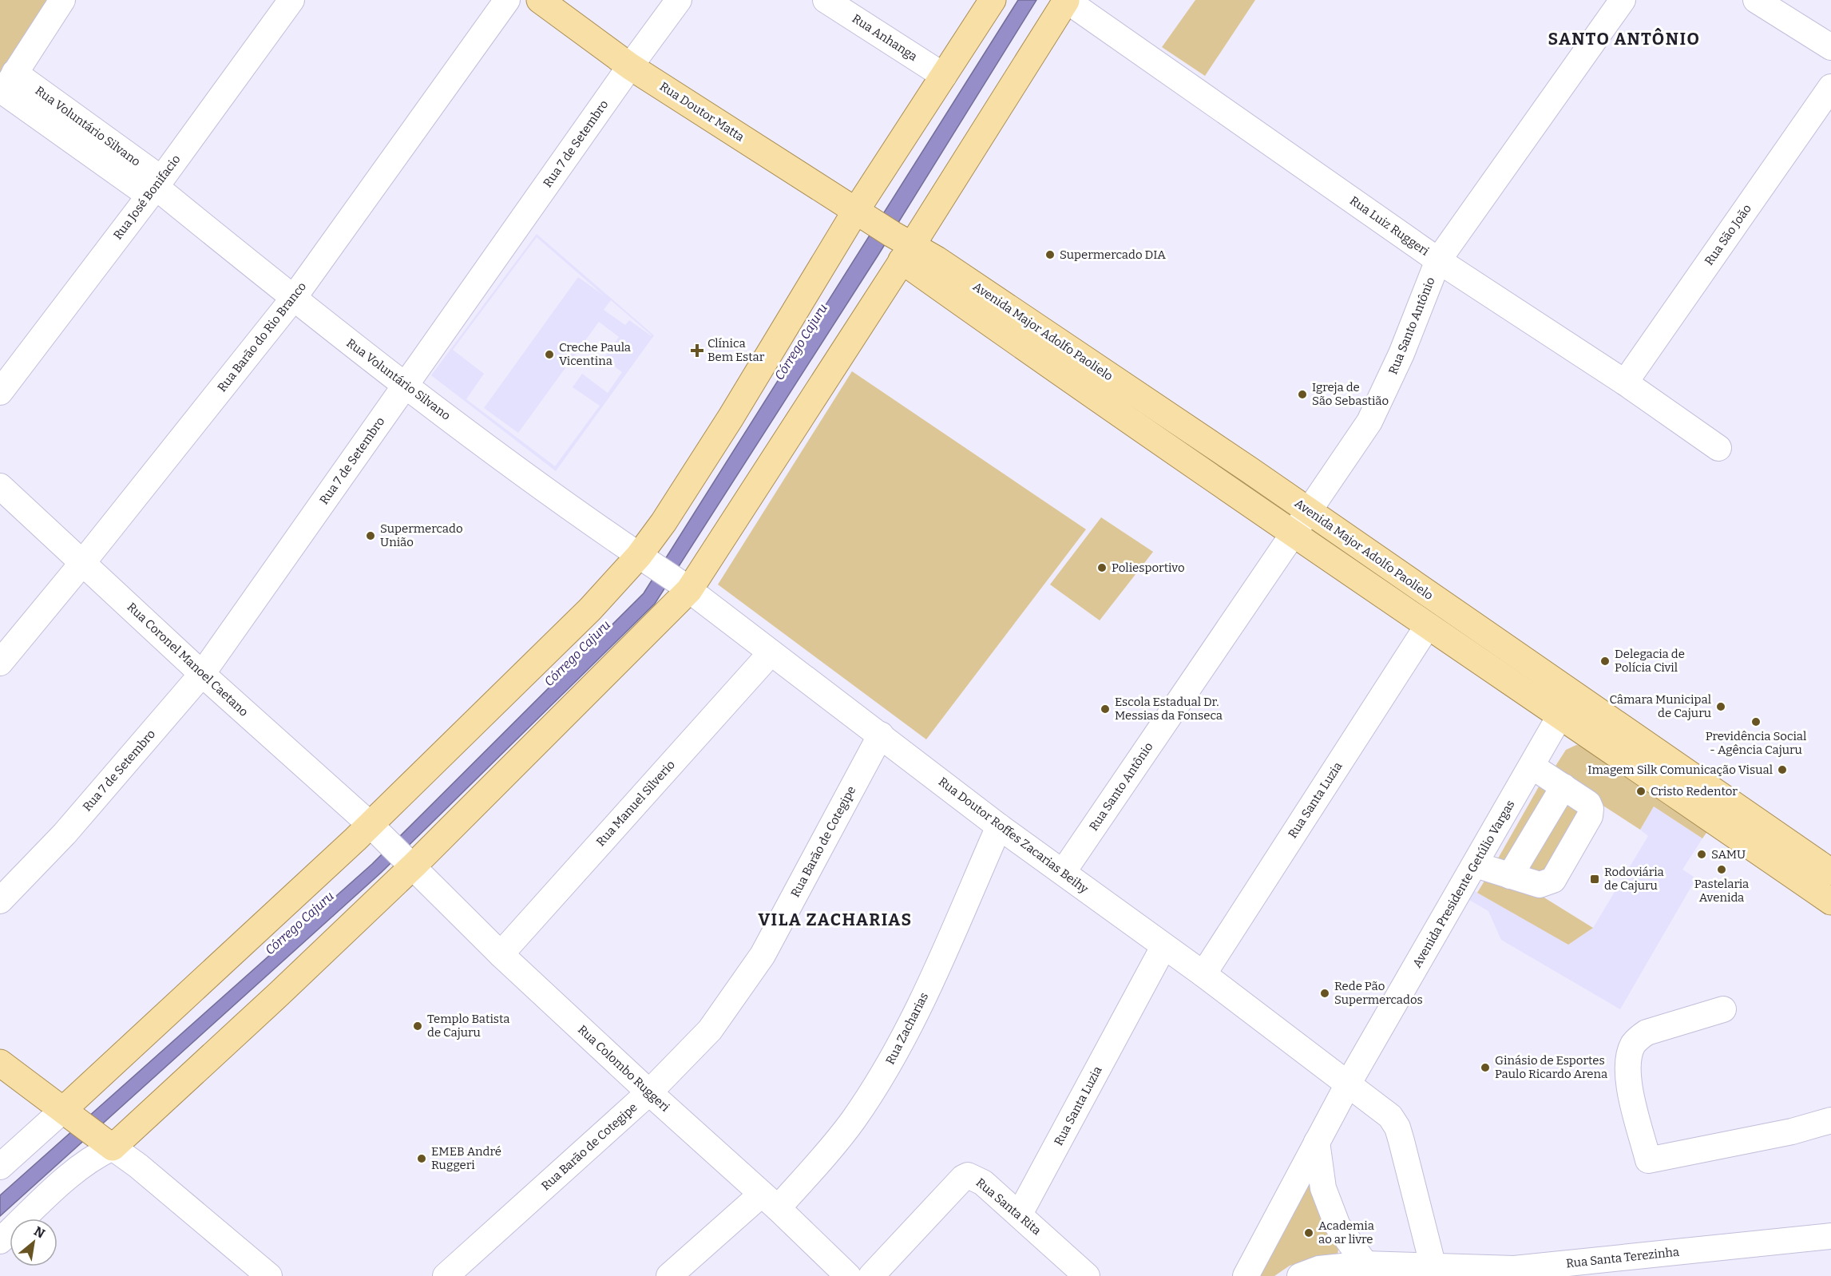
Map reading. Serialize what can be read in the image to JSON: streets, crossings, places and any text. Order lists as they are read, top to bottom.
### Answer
{
  "streets": {
    "main road": ["Rua Doutor Matta", "Avenida Major Adolfo Paolielo"],
    "street": [
      "Rua Anhanga",
      "Rua Voluntário Silvano",
      "Rua 7 de Setembro",
      "Rua José Bonifacio",
      "Rua Luiz Ruggeri",
      "Rua São João",
      "Rua Santo Antônio",
      "Rua Barão do Rio Branco",
      "Rua Coronel Manoel Caetano",
      "Rua Santa Luzia",
      "Rua Manuel Silverio",
      "Rua Doutor Roffes Zacarias Beihy",
      "Rua Barão de Cotegipe",
      "Avenida Presidente Getúlio Vargas",
      "Rua Zacharias",
      "Rua Colombo Ruggeri",
      "Rua Santa Rita",
      "Rua Santa Terezinha"
    ]
  },
  "crossings": [
    ["Rua Doutor Matta", "Rua 7 de Setembro"],
    ["Rua Doutor Matta", "Avenida Major Adolfo Paolielo"],
    ["Rua Voluntário Silvano", "Rua 7 de Setembro"],
    ["Rua Voluntário Silvano", "Rua José Bonifacio"],
    ["Rua Voluntário Silvano", "Rua Barão do Rio Branco"],
    ["Rua Voluntário Silvano", "Rua Doutor Roffes Zacarias Beihy"],
    ["Rua 7 de Setembro", "Rua Coronel Manoel Caetano"],
    ["Rua Luiz Ruggeri", "Rua São João"],
    ["Rua Luiz Ruggeri", "Rua Santo Antônio"],
    ["Rua Santo Antônio", "Avenida Major Adolfo Paolielo"],
    ["Rua Santo Antônio", "Rua Doutor Roffes Zacarias Beihy"],
    ["Avenida Major Adolfo Paolielo", "Rua Santa Luzia"],
    ["Avenida Major Adolfo Paolielo", "Avenida Presidente Getúlio Vargas"],
    ["Rua Barão do Rio Branco", "Rua Coronel Manoel Caetano"],
    ["Rua Coronel Manoel Caetano", "Rua Colombo Ruggeri"],
    ["Rua Santa Luzia", "Rua Doutor Roffes Zacarias Beihy"],
    ["Rua Santa Luzia", "Rua Santa Rita"],
    ["Rua Manuel Silverio", "Rua Doutor Roffes Zacarias Beihy"],
    ["Rua Manuel Silverio", "Rua Colombo Ruggeri"],
    ["Rua Doutor Roffes Zacarias Beihy", "Rua Barão de Cotegipe"],
    ["Rua Doutor Roffes Zacarias Beihy", "Avenida Presidente Getúlio Vargas"],
    ["Rua Doutor Roffes Zacarias Beihy", "Rua Zacharias"],
    ["Rua Doutor Roffes Zacarias Beihy", "Rua Santa Terezinha"],
    ["Rua Barão de Cotegipe", "Rua Colombo Ruggeri"],
    ["Rua Zacharias", "Rua Colombo Ruggeri"]
  ],
  "districts": ["SANTO ANTÔNIO", "VILA ZACHARIAS"],
  "water": ["Córrego Cajuru"],
  "places": {
    "other": [
      "Supermercado DIA",
      "Creche Paula Vicentina",
      "Igreja de São Sebastião",
      "Supermercado União",
      "Poliesportivo",
      "Delegacia de Polícia Civil",
      "Câmara Municipal de Cajuru",
      "Escola Estadual Dr. Messias da Fonseca",
      "Previdência Social - Agência Cajuru",
      "Imagem Silk Comunicação Visual",
      "Cristo Redentor",
      "SAMU",
      "Pastelaria Avenida",
      "Rede Pão Supermercados",
      "Templo Batista de Cajuru",
      "Ginásio de Esportes Paulo Ricardo Arena",
      "EMEB André Ruggeri",
      "Academia ao ar livre"
    ],
    "health": ["Clínica Bem Estar"],
    "transit": ["Rodoviária de Cajuru"]
  },
  "north": "top right"
}
